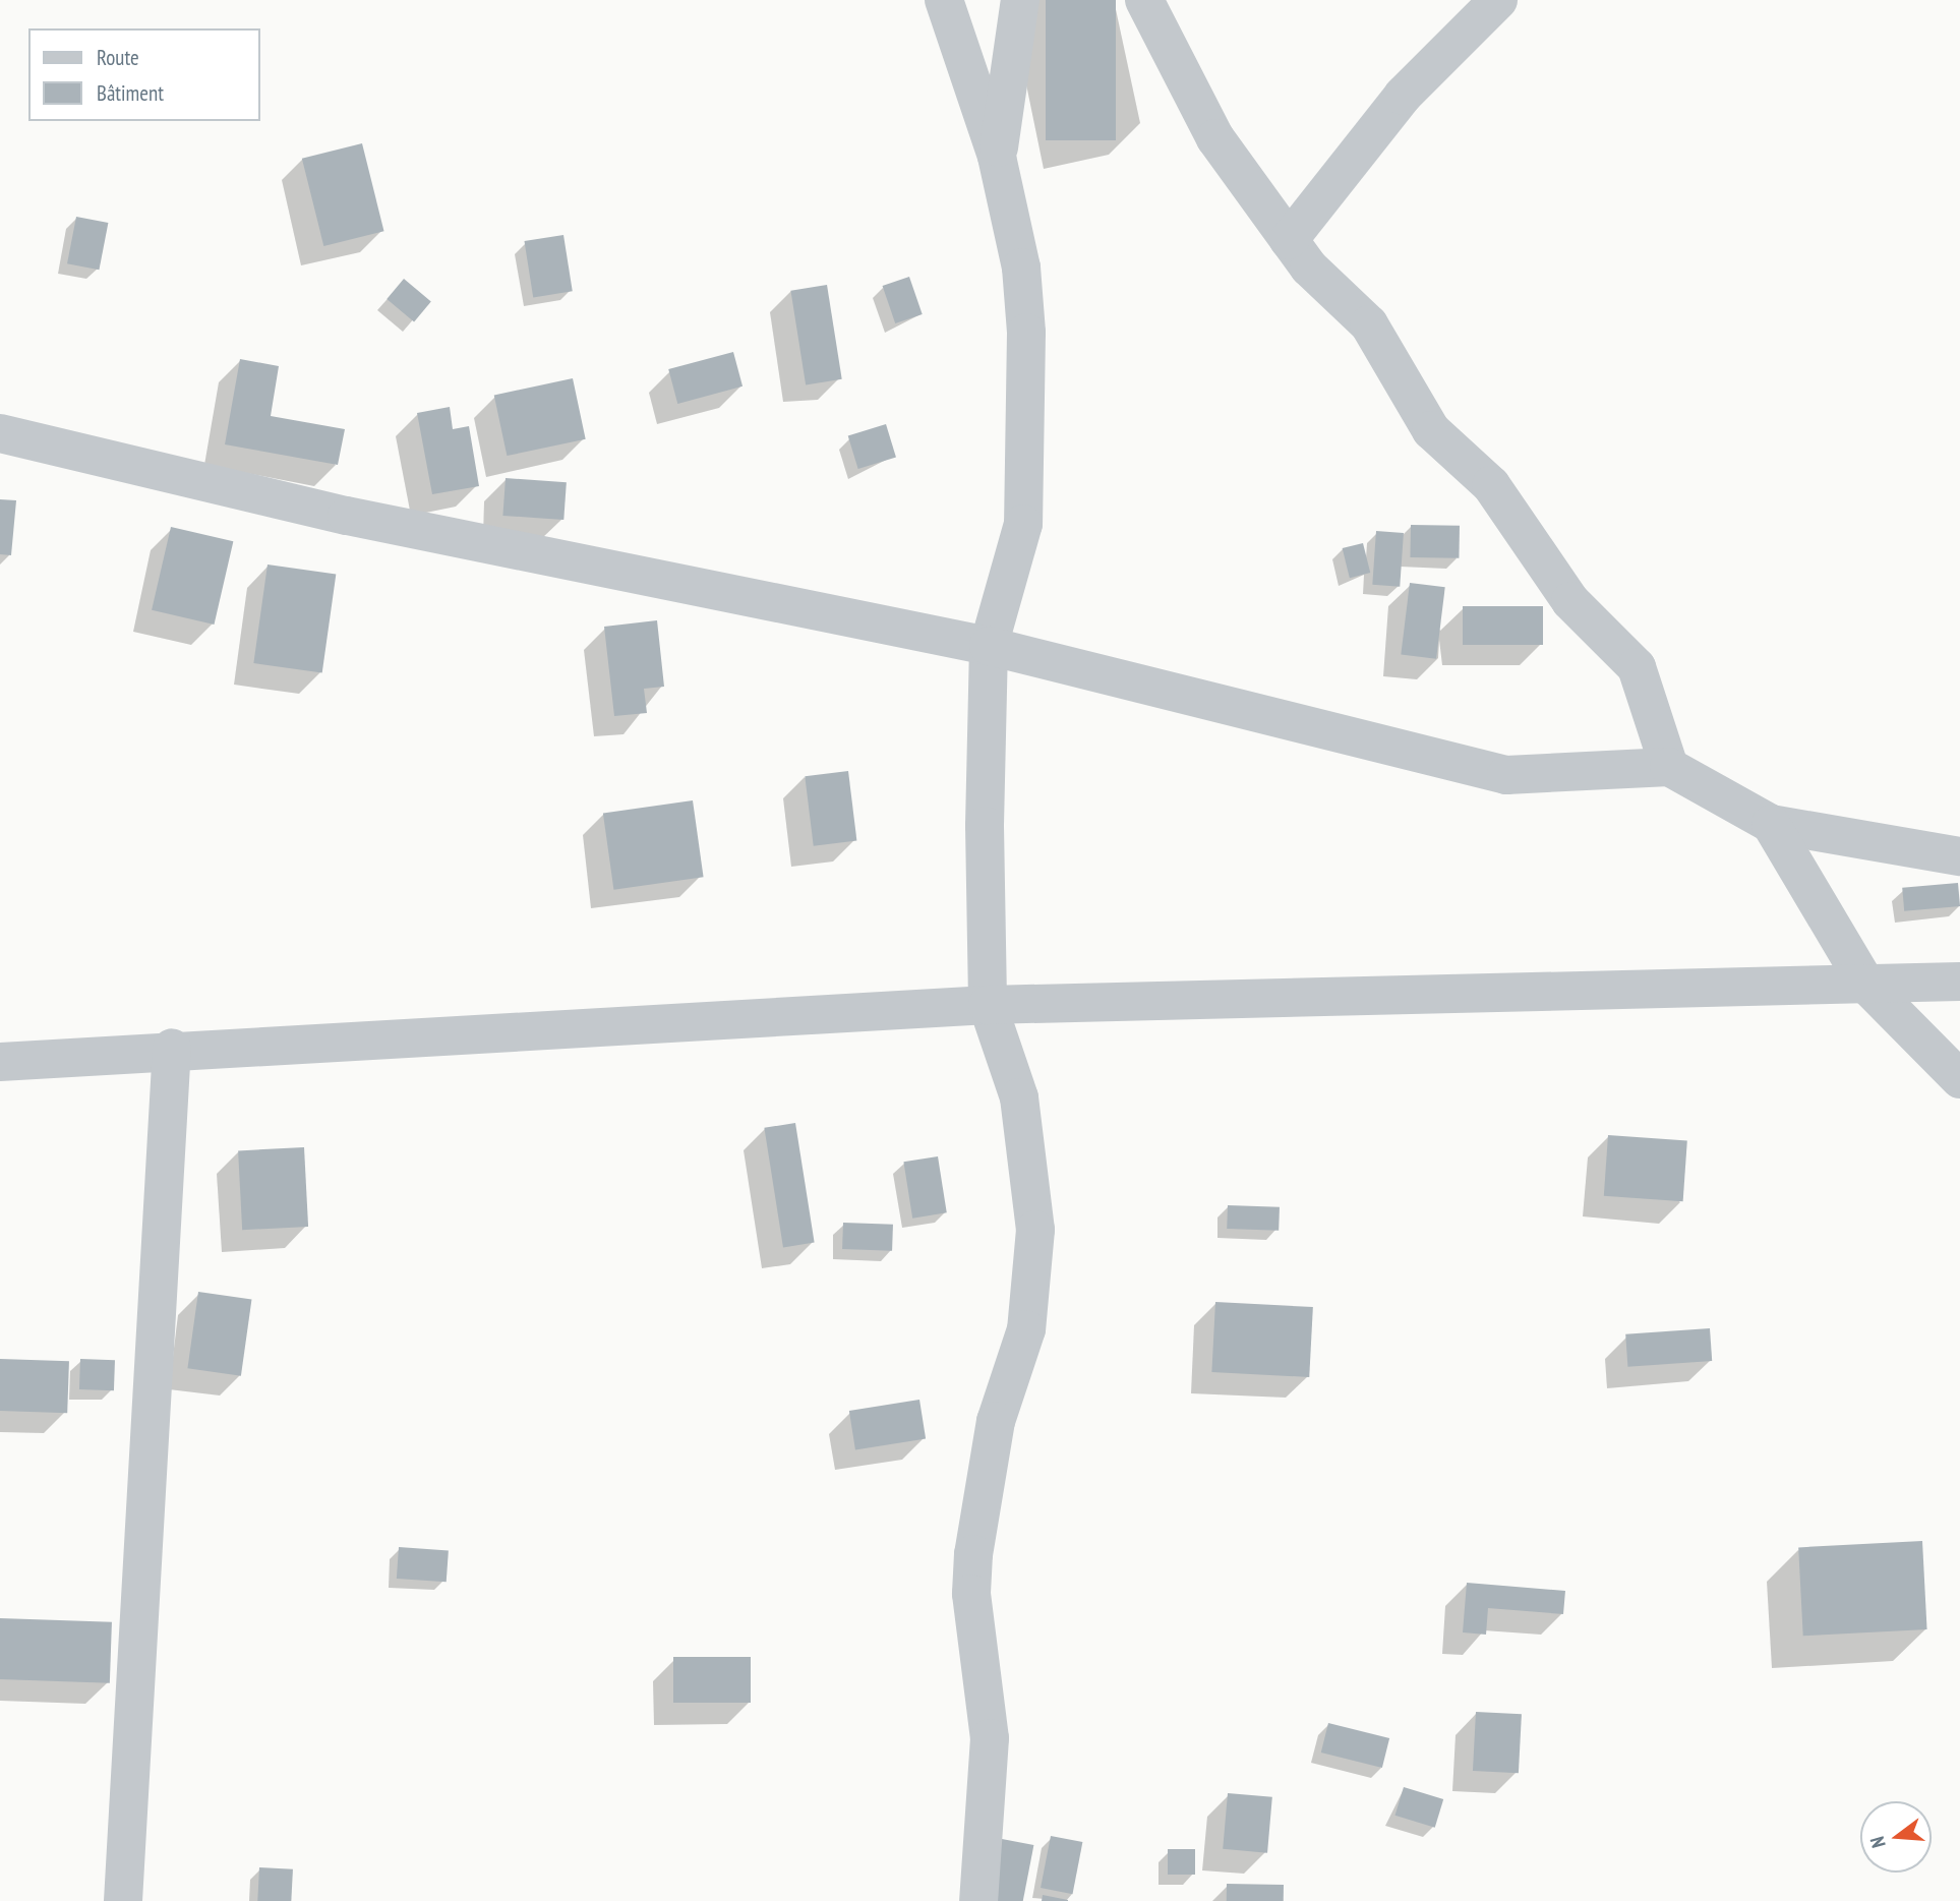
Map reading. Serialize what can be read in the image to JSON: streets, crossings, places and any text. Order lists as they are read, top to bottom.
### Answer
{
  "legend": ["Route", "Bâtiment"],
  "north": "left"
}
